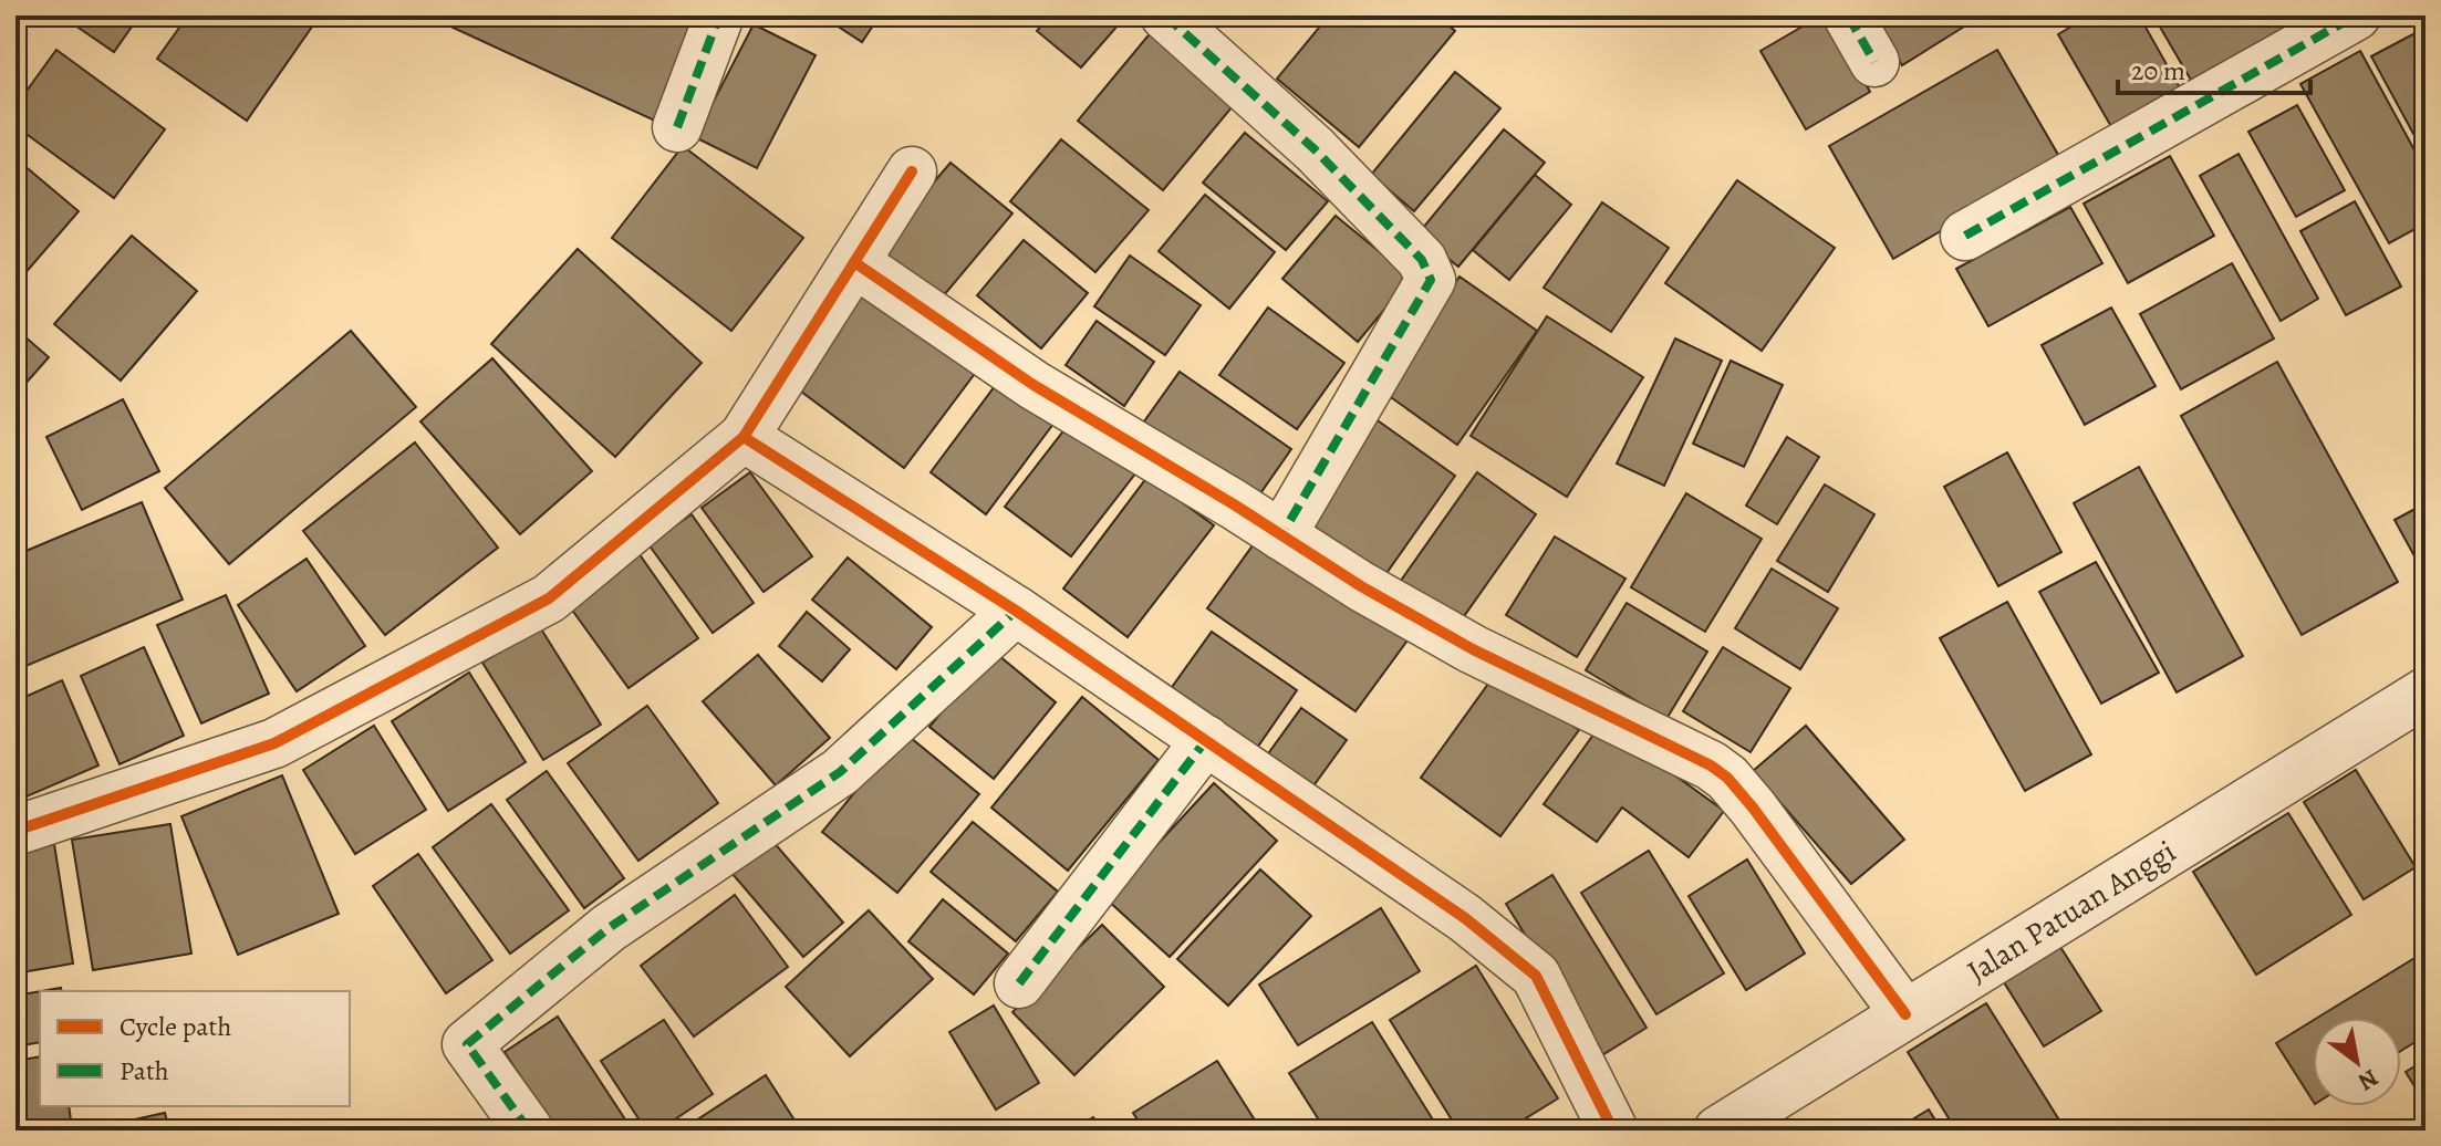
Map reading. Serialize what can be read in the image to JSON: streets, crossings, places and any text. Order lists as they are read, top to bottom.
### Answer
{
  "streets": {
    "street": ["Jalan Patuan Anggi"]
  },
  "legend": ["Cycle path", "Path"],
  "scale_bar": "20 m",
  "north": "bottom right"
}
